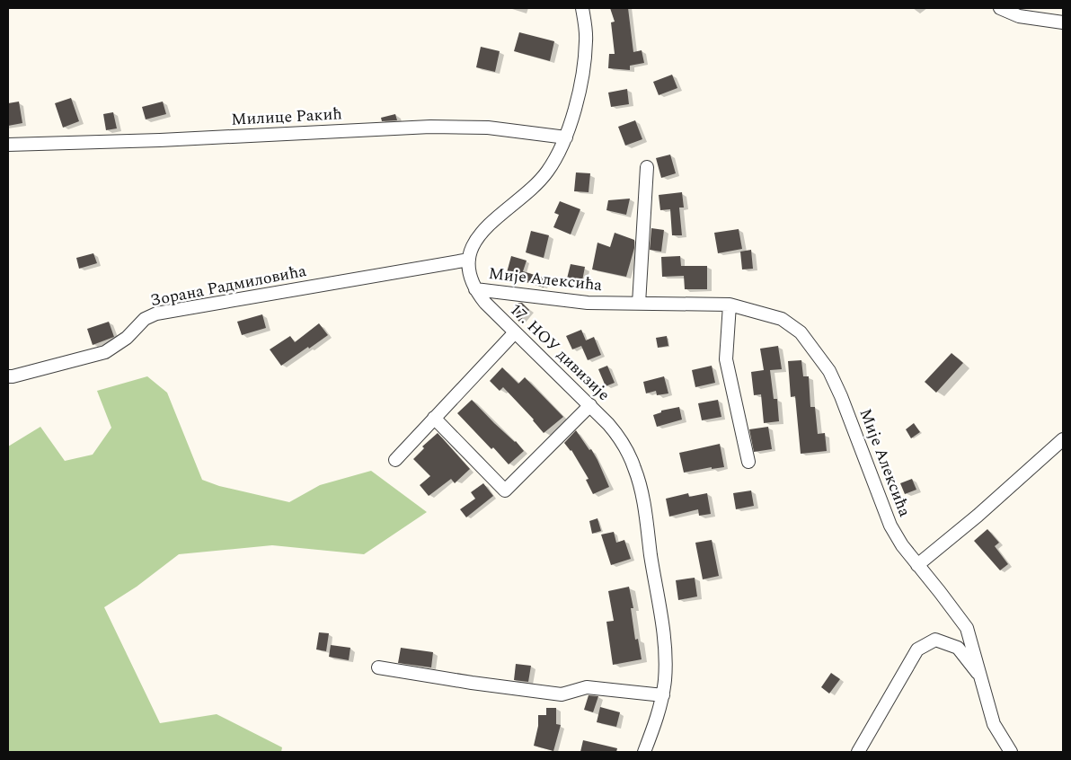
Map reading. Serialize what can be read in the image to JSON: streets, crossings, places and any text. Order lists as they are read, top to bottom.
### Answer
{
  "streets": {
    "street": [
      "Милице Ракић",
      "Мије Алексића",
      "Зорана Радмиловића",
      "17. НОУ дивизије"
    ]
  },
  "crossings": [
    ["Милице Ракић", "17. НОУ дивизије"],
    ["Мије Алексића", "17. НОУ дивизије"],
    ["Зорана Радмиловића", "17. НОУ дивизије"]
  ]
}
